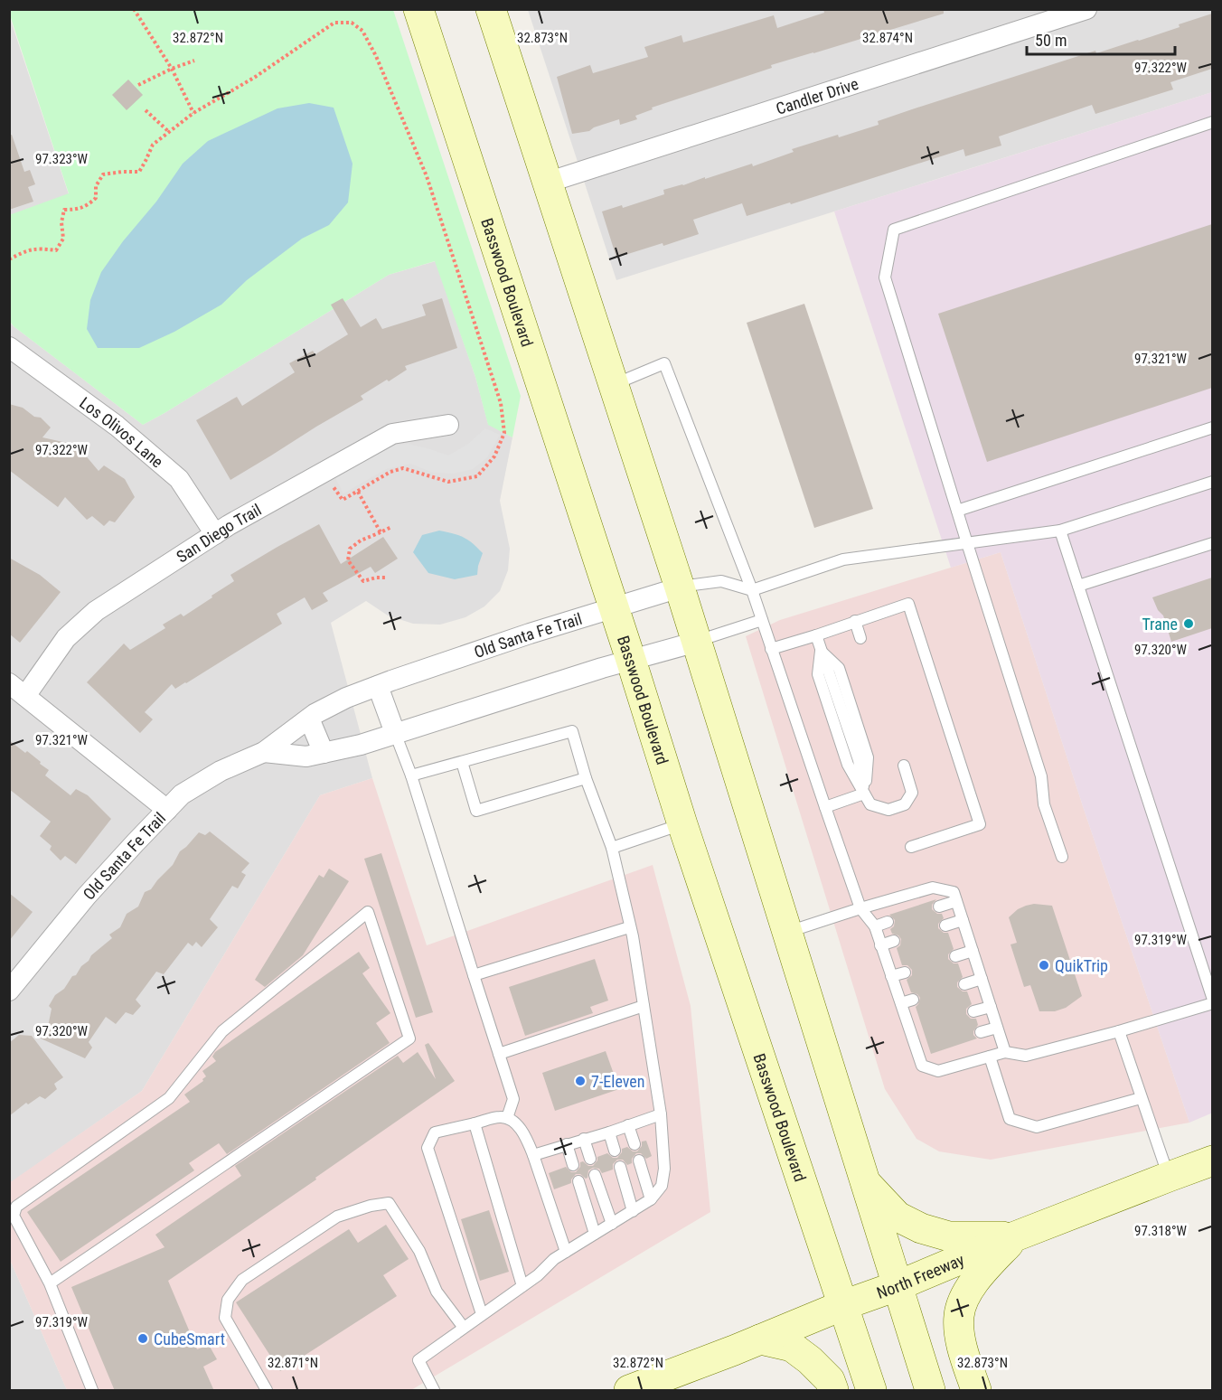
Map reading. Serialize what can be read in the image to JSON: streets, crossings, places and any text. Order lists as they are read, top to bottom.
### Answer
{
  "streets": {
    "main road": ["Basswood Boulevard", "North Freeway"],
    "street": [
      "Candler Drive",
      "Los Olivos Lane",
      "San Diego Trail",
      "Old Santa Fe Trail"
    ]
  },
  "crossings": [
    ["Basswood Boulevard", "Old Santa Fe Trail"],
    ["Basswood Boulevard", "North Freeway"],
    ["Los Olivos Lane", "San Diego Trail"]
  ],
  "places": [
    "Trane",
    "QuikTrip",
    "7-Eleven",
    "CubeSmart"
  ],
  "scale_bar": "50 m",
  "coordinates": [
    "32.872°N",
    "32.873°N",
    "32.874°N",
    "97.322°W",
    "97.323°W",
    "97.321°W",
    "97.320°W",
    "97.319°W",
    "97.318°W",
    "32.871°N"
  ]
}
